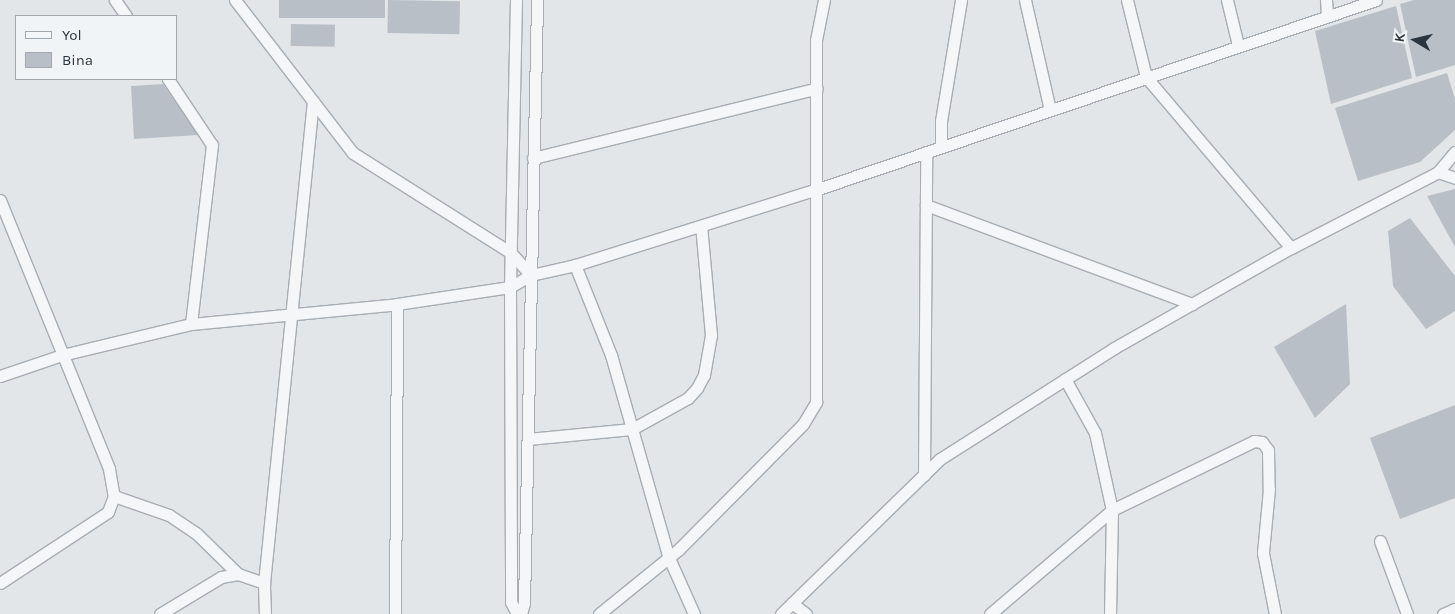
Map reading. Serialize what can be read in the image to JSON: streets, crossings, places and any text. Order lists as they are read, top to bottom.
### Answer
{
  "legend": ["Yol", "Bina"],
  "north": "left"
}
